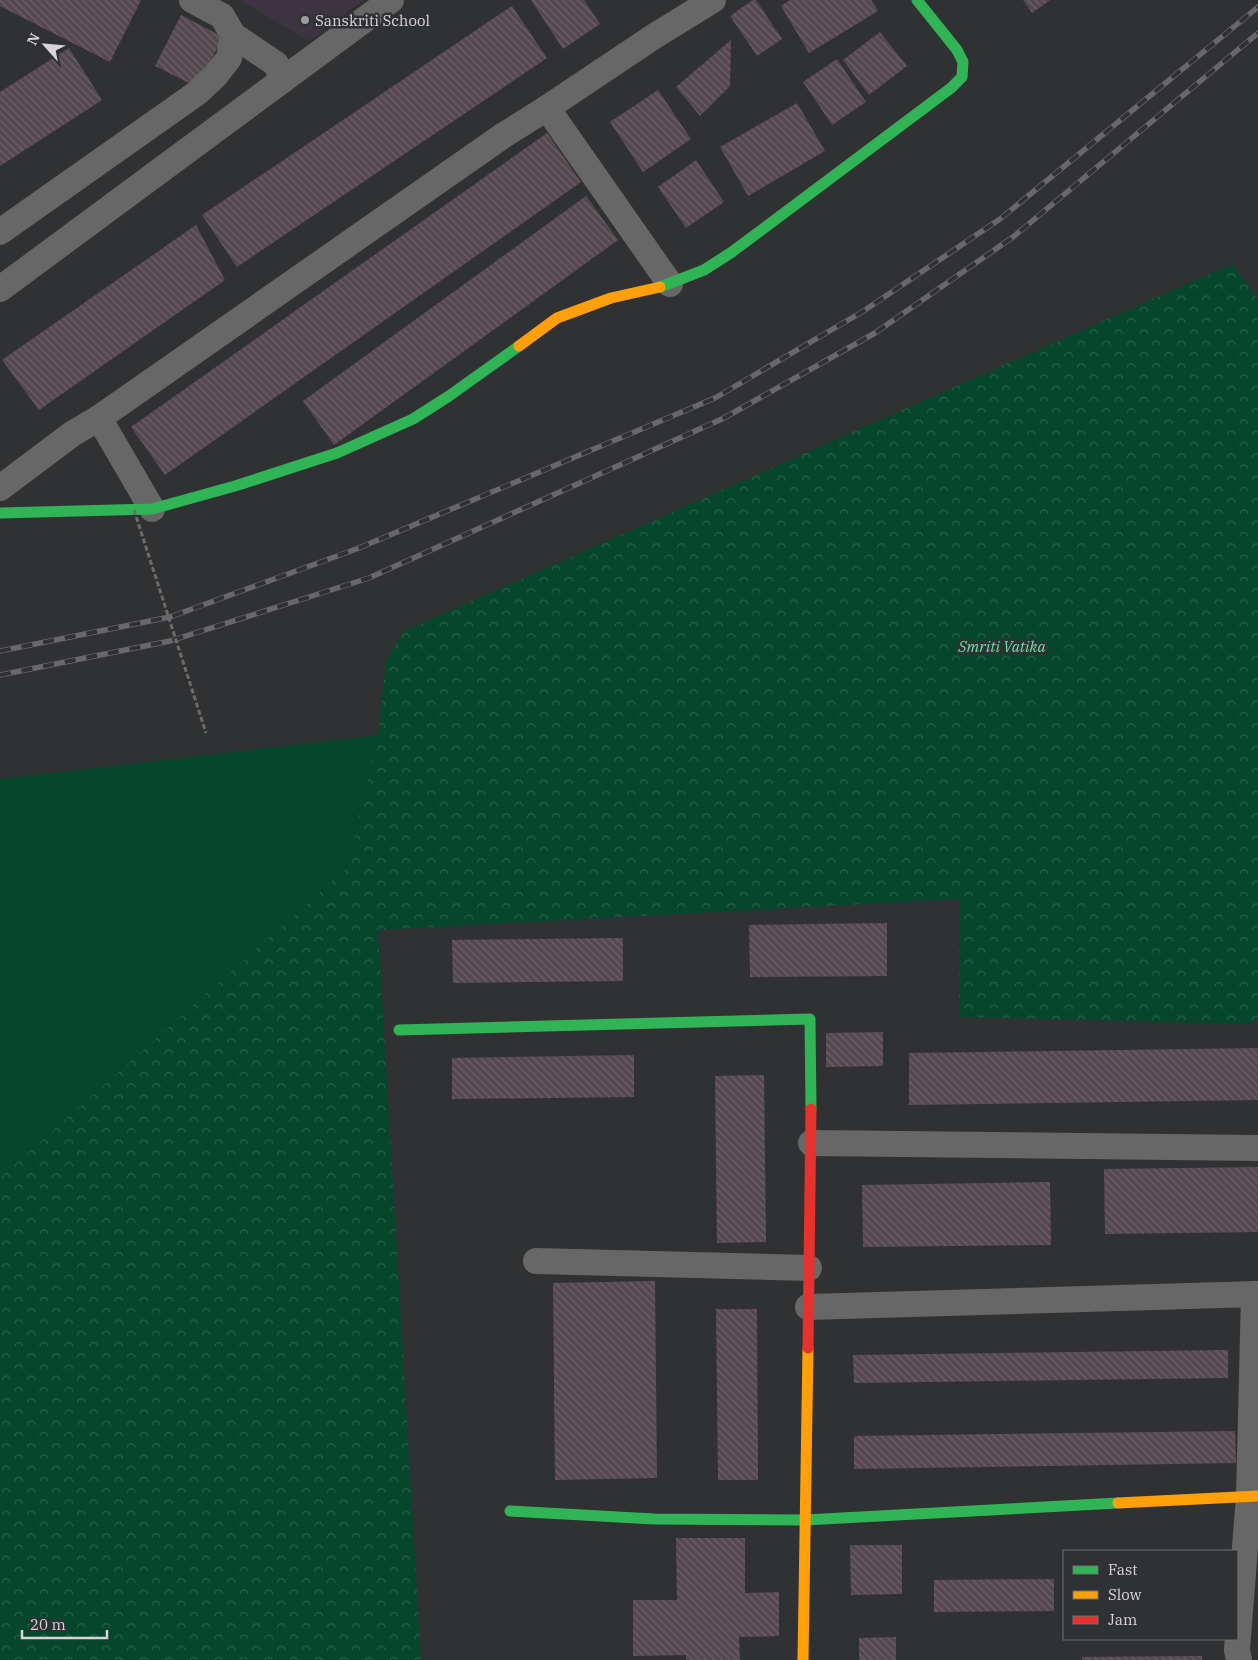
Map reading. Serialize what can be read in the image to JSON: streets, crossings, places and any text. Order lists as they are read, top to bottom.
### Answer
{
  "parks": ["Smriti Vatika"],
  "places": ["Sanskriti School"],
  "legend": ["Fast", "Slow", "Jam"],
  "scale_bar": "20 m",
  "north": "top left"
}
